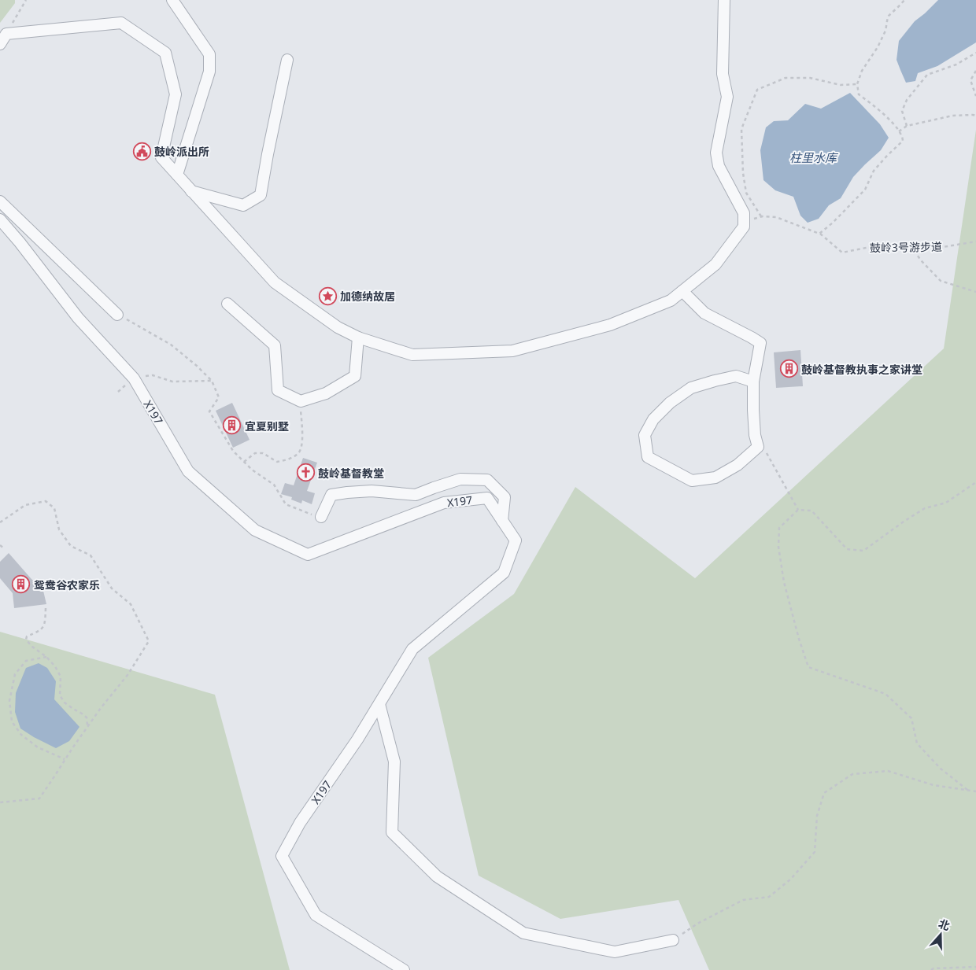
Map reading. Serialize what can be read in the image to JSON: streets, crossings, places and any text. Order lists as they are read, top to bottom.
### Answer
{
  "streets": {
    "street": ["X197"],
    "path": ["鼓岭3号游步道"]
  },
  "water": ["柱里水库"],
  "places": {
    "public building": ["鼓岭派出所"],
    "place": ["加德纳故居"],
    "building": ["鼓岭基督教执事之家讲堂", "宜夏别墅", "鸳鸯谷农家乐"],
    "church": ["鼓岭基督教堂"]
  },
  "north": "top"
}
